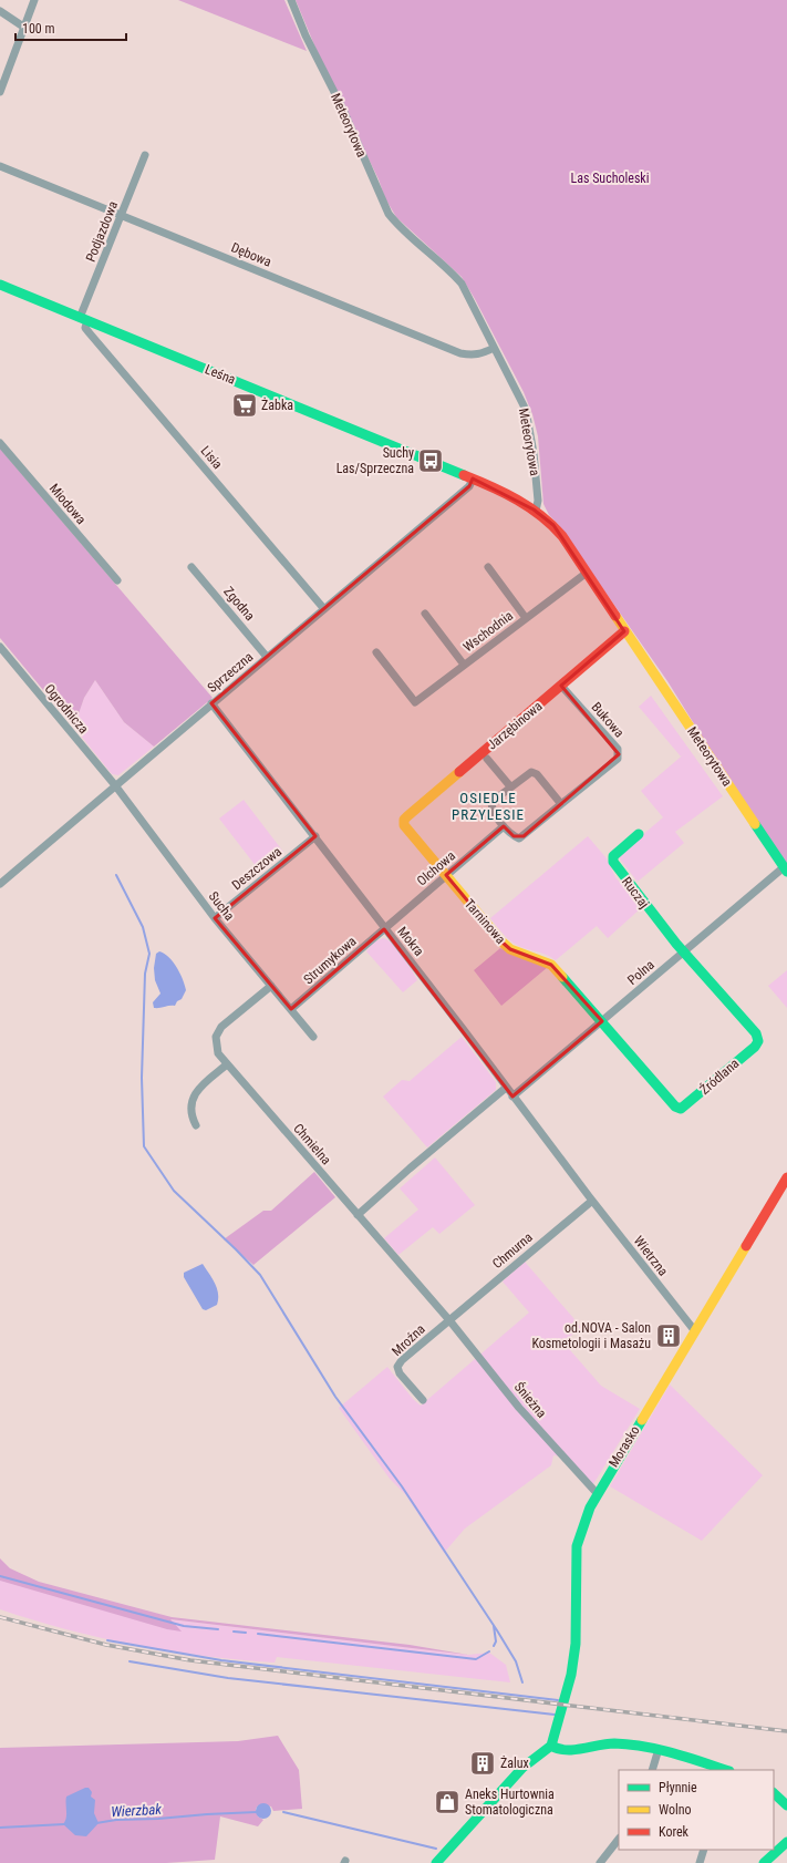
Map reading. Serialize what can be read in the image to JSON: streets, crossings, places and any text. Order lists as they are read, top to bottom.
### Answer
{
  "streets": {
    "street": [
      "Meteorytowa",
      "Podjazdowa",
      "Dębowa",
      "Leśna",
      "Lisia",
      "Miodowa",
      "Zgodna",
      "Wschodnia",
      "Sprzeczna",
      "Ogrodnicza",
      "Bukowa",
      "Jarzębinowa",
      "Deszczowa",
      "Olchowa",
      "Ruczaj",
      "Sucha",
      "Tarninowa",
      "Mokra",
      "Strumykowa",
      "Polna",
      "Źródlana",
      "Chmielna",
      "Chmurna",
      "Wietrzna",
      "Mroźna",
      "Śnieżna",
      "Morasko"
    ]
  },
  "crossings": [
    ["Meteorytowa", "Dębowa"],
    ["Meteorytowa", "Leśna"],
    ["Meteorytowa", "Wschodnia"],
    ["Meteorytowa", "Jarzębinowa"],
    ["Meteorytowa", "Polna"],
    ["Podjazdowa", "Dębowa"],
    ["Podjazdowa", "Leśna"],
    ["Podjazdowa", "Lisia"],
    ["Leśna", "Lisia"],
    ["Leśna", "Sprzeczna"],
    ["Lisia", "Sprzeczna"],
    ["Zgodna", "Sprzeczna"],
    ["Sprzeczna", "Ogrodnicza"],
    ["Sprzeczna", "Sucha"],
    ["Sprzeczna", "Mokra"],
    ["Ogrodnicza", "Sucha"],
    ["Bukowa", "Jarzębinowa"],
    ["Jarzębinowa", "Tarninowa"],
    ["Deszczowa", "Sucha"],
    ["Deszczowa", "Mokra"],
    ["Olchowa", "Tarninowa"],
    ["Olchowa", "Mokra"],
    ["Olchowa", "Strumykowa"],
    ["Ruczaj", "Polna"],
    ["Ruczaj", "Źródlana"],
    ["Sucha", "Strumykowa"],
    ["Sucha", "Chmielna"],
    ["Tarninowa", "Polna"],
    ["Tarninowa", "Źródlana"],
    ["Mokra", "Strumykowa"],
    ["Mokra", "Polna"],
    ["Mokra", "Chmurna"],
    ["Mokra", "Wietrzna"],
    ["Polna", "Źródlana"],
    ["Chmielna", "Chmurna"],
    ["Chmielna", "Mroźna"],
    ["Chmielna", "Śnieżna"],
    ["Chmurna", "Wietrzna"],
    ["Chmurna", "Mroźna"],
    ["Chmurna", "Śnieżna"],
    ["Wietrzna", "Morasko"],
    ["Mroźna", "Śnieżna"],
    ["Śnieżna", "Morasko"]
  ],
  "districts": ["OSIEDLE PRZYLESIE"],
  "water": ["Wierzbak"],
  "parks": ["Las Sucholeski"],
  "places": {
    "supermarket": ["Żabka"],
    "bus stop": ["Suchy Las/Sprzeczna"],
    "building": ["od.NOVA - Salon Kosmetologii i Masażu", "Żalux"],
    "shop": ["Aneks Hurtownia Stomatologiczna"]
  },
  "legend": ["Płynnie", "Wolno", "Korek"],
  "scale_bar": "100 m"
}
